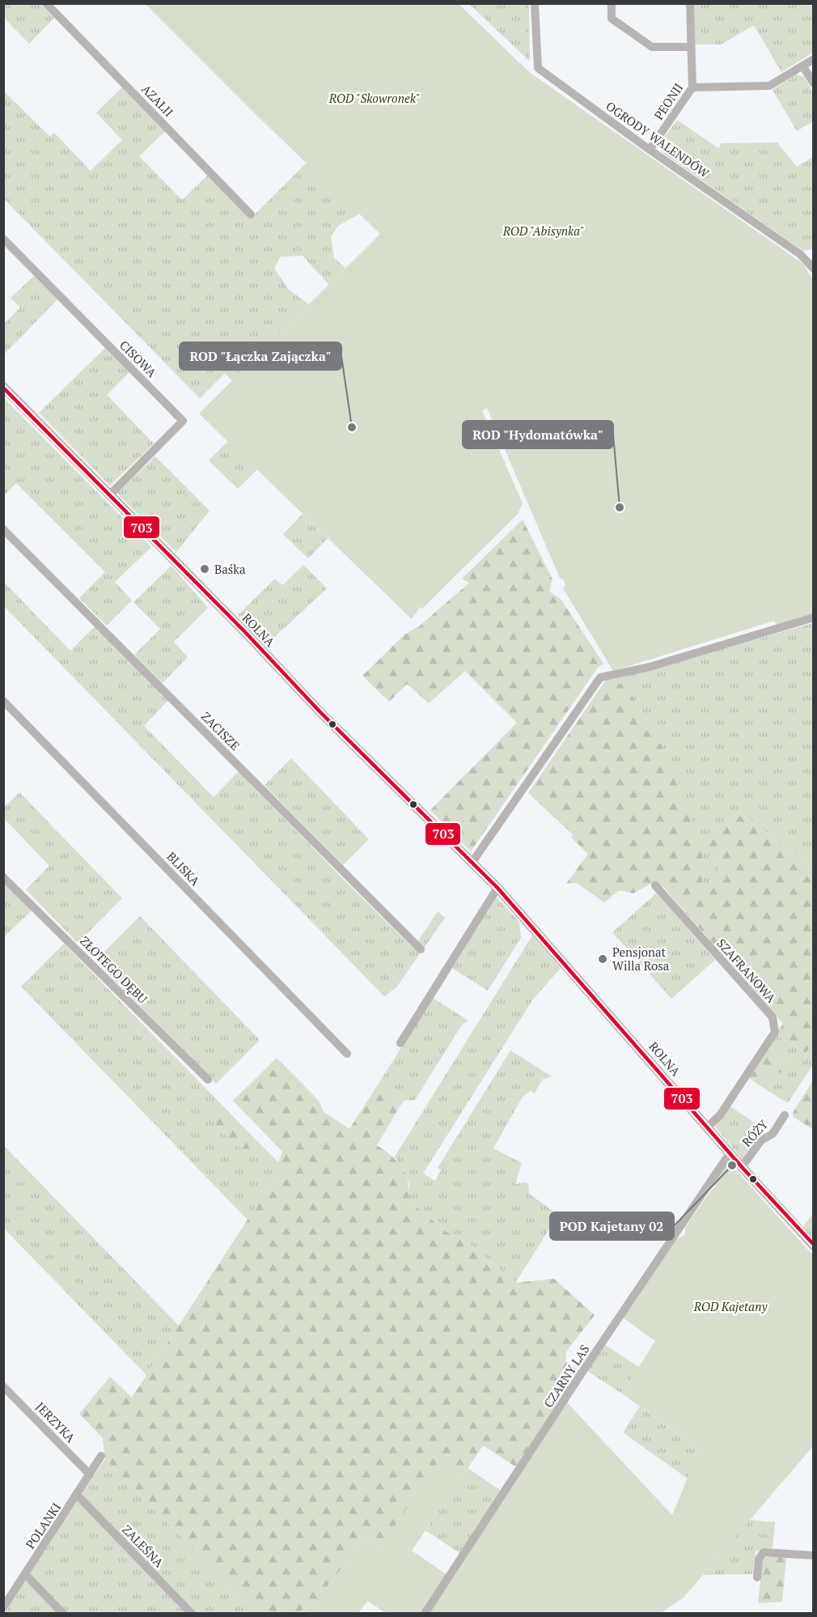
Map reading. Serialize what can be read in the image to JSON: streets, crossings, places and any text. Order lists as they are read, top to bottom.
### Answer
{
  "streets": {
    "street": [
      "AZALII",
      "PEONII",
      "OGRODY WALENDÓW",
      "CISOWA",
      "ROLNA",
      "ZACISZE",
      "BLISKA",
      "ZŁOTEGO DĘBU",
      "SZAFRANOWA",
      "RÓŻY",
      "CZARNY LAS",
      "JERZYKA",
      "POLANKI",
      "ZALEŚNA"
    ]
  },
  "crossings": [
    ["PEONII", "OGRODY WALENDÓW"],
    ["CISOWA", "ROLNA"],
    ["ROLNA", "SZAFRANOWA"],
    ["ROLNA", "RÓŻY"],
    ["ROLNA", "CZARNY LAS"],
    ["JERZYKA", "POLANKI"],
    ["POLANKI", "ZALEŚNA"]
  ],
  "parks": ["ROD \"Skowronek\"", "ROD \"Abisynka\"", "ROD Kajetany"],
  "places": [
    "ROD \"Łączka Zajączka\"",
    "ROD \"Hydomatówka\"",
    "Baśka",
    "Pensjonat Willa Rosa",
    "POD Kajetany 02"
  ],
  "lines": ["transit line 703"]
}
